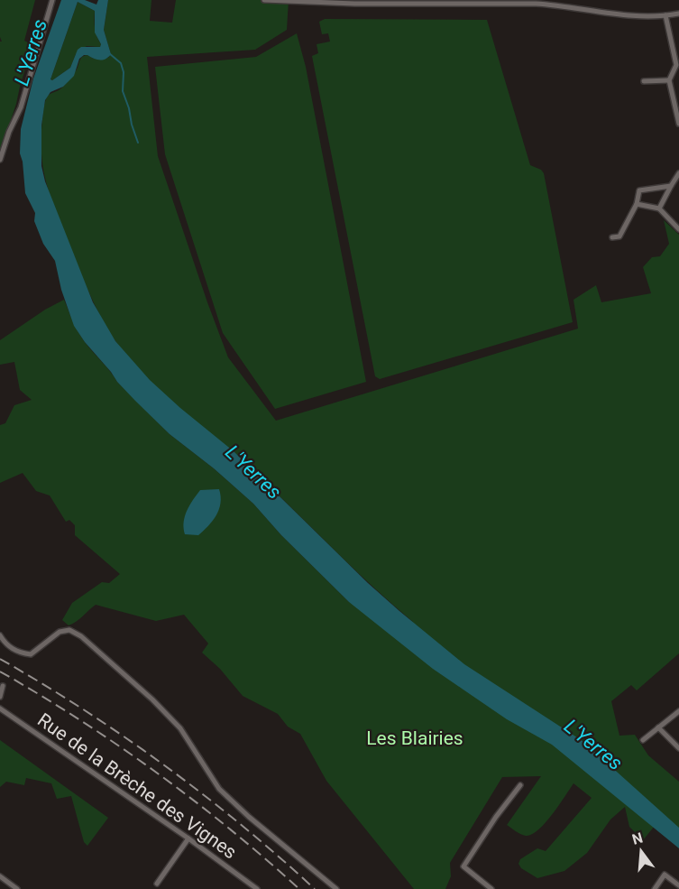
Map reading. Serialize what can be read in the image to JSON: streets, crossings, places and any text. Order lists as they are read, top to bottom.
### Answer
{
  "streets": {
    "street": ["Rue de la Brèche des Vignes"]
  },
  "water": ["L'Yerres"],
  "parks": ["Les Blairies"],
  "north": "top"
}
